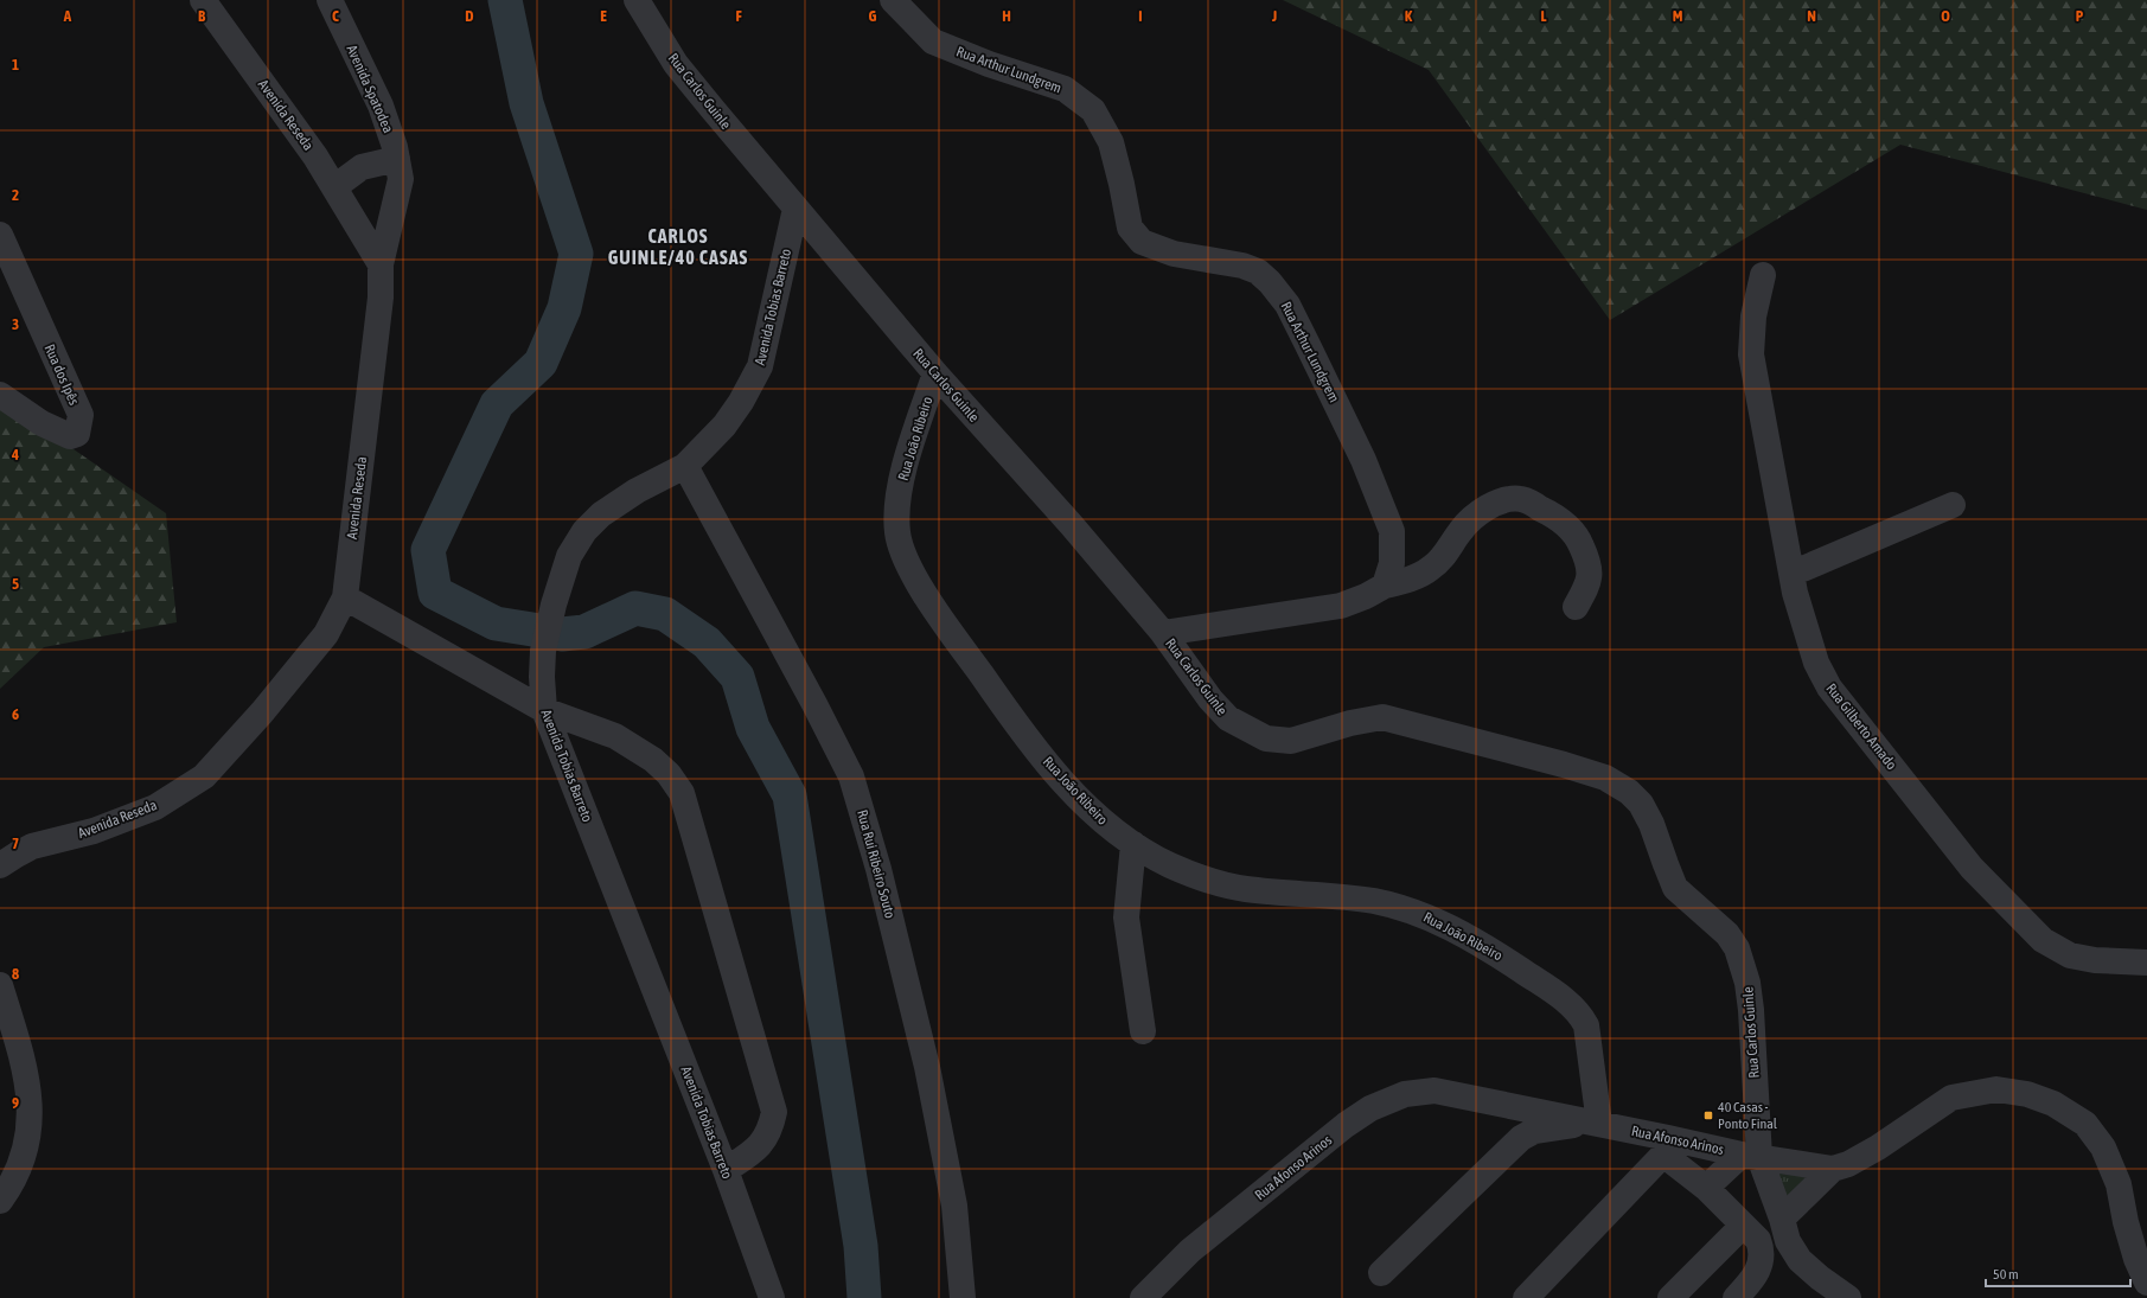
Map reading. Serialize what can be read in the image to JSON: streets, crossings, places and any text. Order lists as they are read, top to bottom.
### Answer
{
  "streets": {
    "street": [
      "Rua Arthur Lundgrem",
      "Avenida Spatodea",
      "Rua Carlos Guinle",
      "Avenida Reseda",
      "Avenida Tobias Barreto",
      "Rua dos Ipês",
      "Rua João Ribeiro",
      "Rua Gilberto Amado",
      "Rua Rui Ribeiro Souto",
      "Rua Afonso Arinos"
    ]
  },
  "crossings": [
    ["Avenida Spatodea", "Avenida Reseda"],
    ["Rua Carlos Guinle", "Avenida Tobias Barreto"],
    ["Rua Carlos Guinle", "Rua João Ribeiro"],
    ["Rua Carlos Guinle", "Rua Afonso Arinos"],
    ["Avenida Tobias Barreto", "Rua Rui Ribeiro Souto"],
    ["Rua João Ribeiro", "Rua Afonso Arinos"]
  ],
  "districts": ["CARLOS GUINLE/40 CASAS"],
  "places": {
    "transit": ["40 Casas - Ponto Final"]
  },
  "scale_bar": "50 m",
  "grid": {
    "columns": [
      "A",
      "B",
      "C",
      "D",
      "E",
      "F",
      "G",
      "H",
      "I",
      "J",
      "K",
      "L",
      "M",
      "N",
      "O",
      "P"
    ],
    "rows": [
      "1",
      "2",
      "3",
      "4",
      "5",
      "6",
      "7",
      "8",
      "9"
    ]
  }
}
